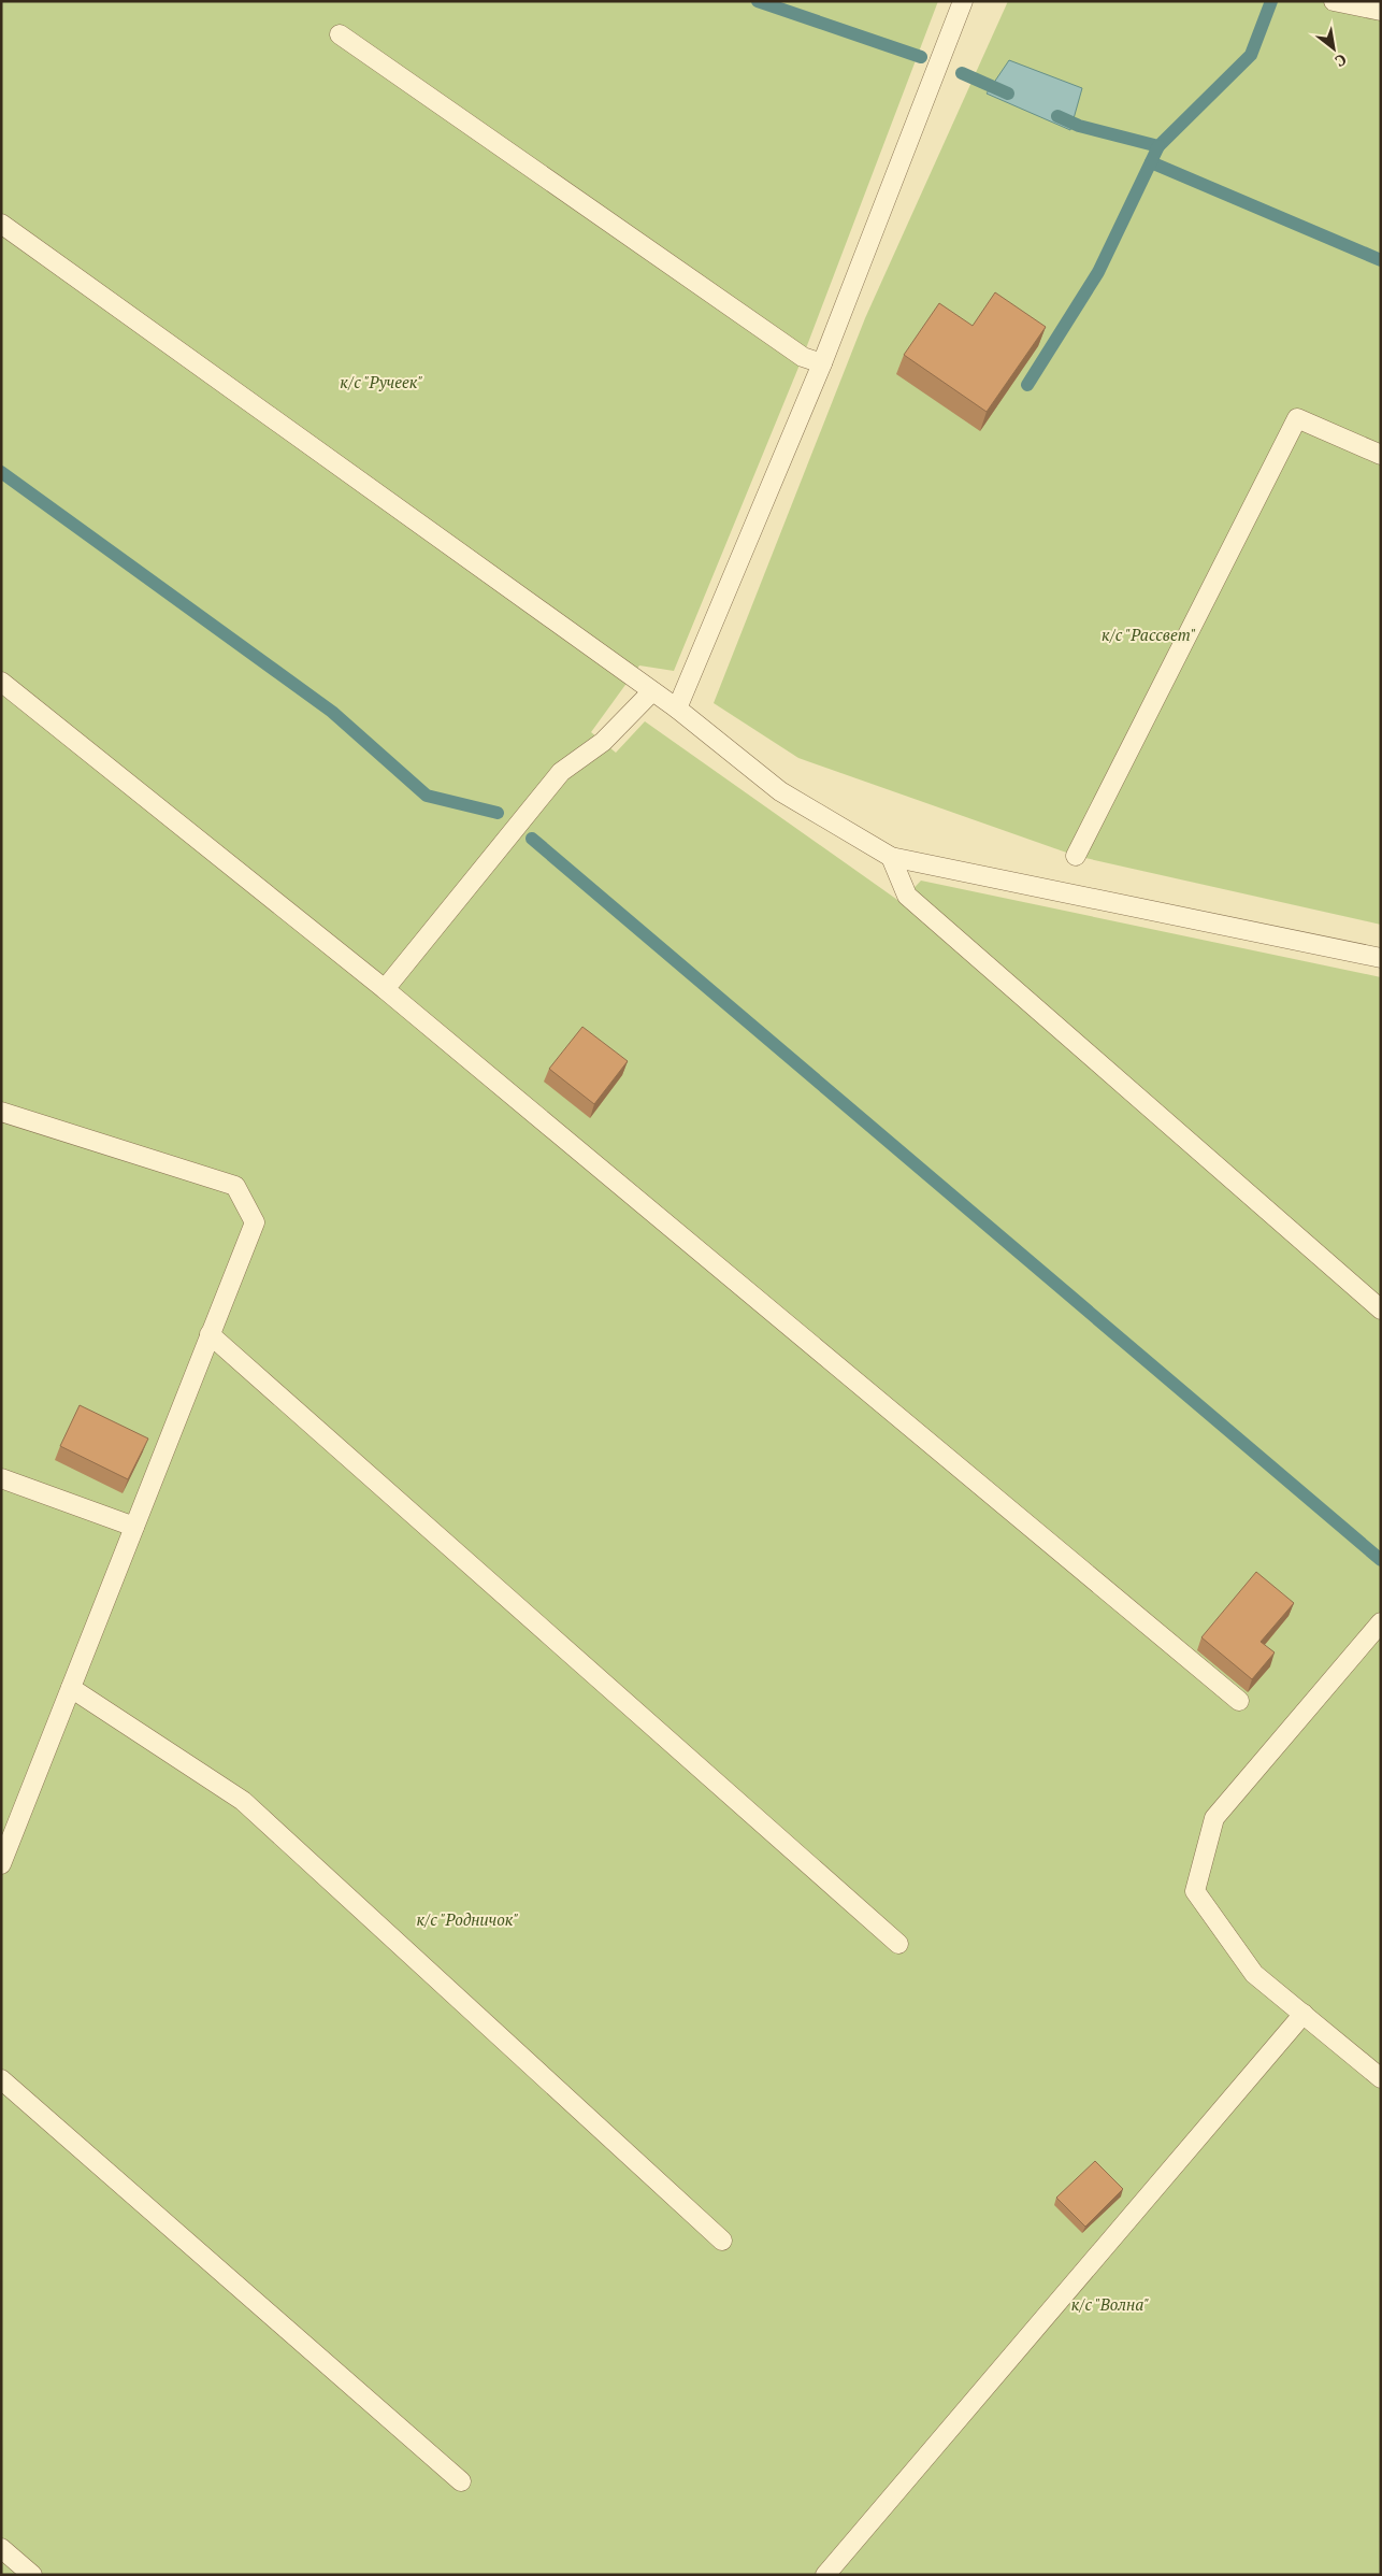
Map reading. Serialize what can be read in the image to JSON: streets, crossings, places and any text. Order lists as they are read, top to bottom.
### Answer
{
  "parks": [
    "к/с \"Ручеек\"",
    "к/с \"Рассвет\"",
    "к/с \"Родничок\"",
    "к/с \"Волна\""
  ],
  "north": "bottom right"
}
